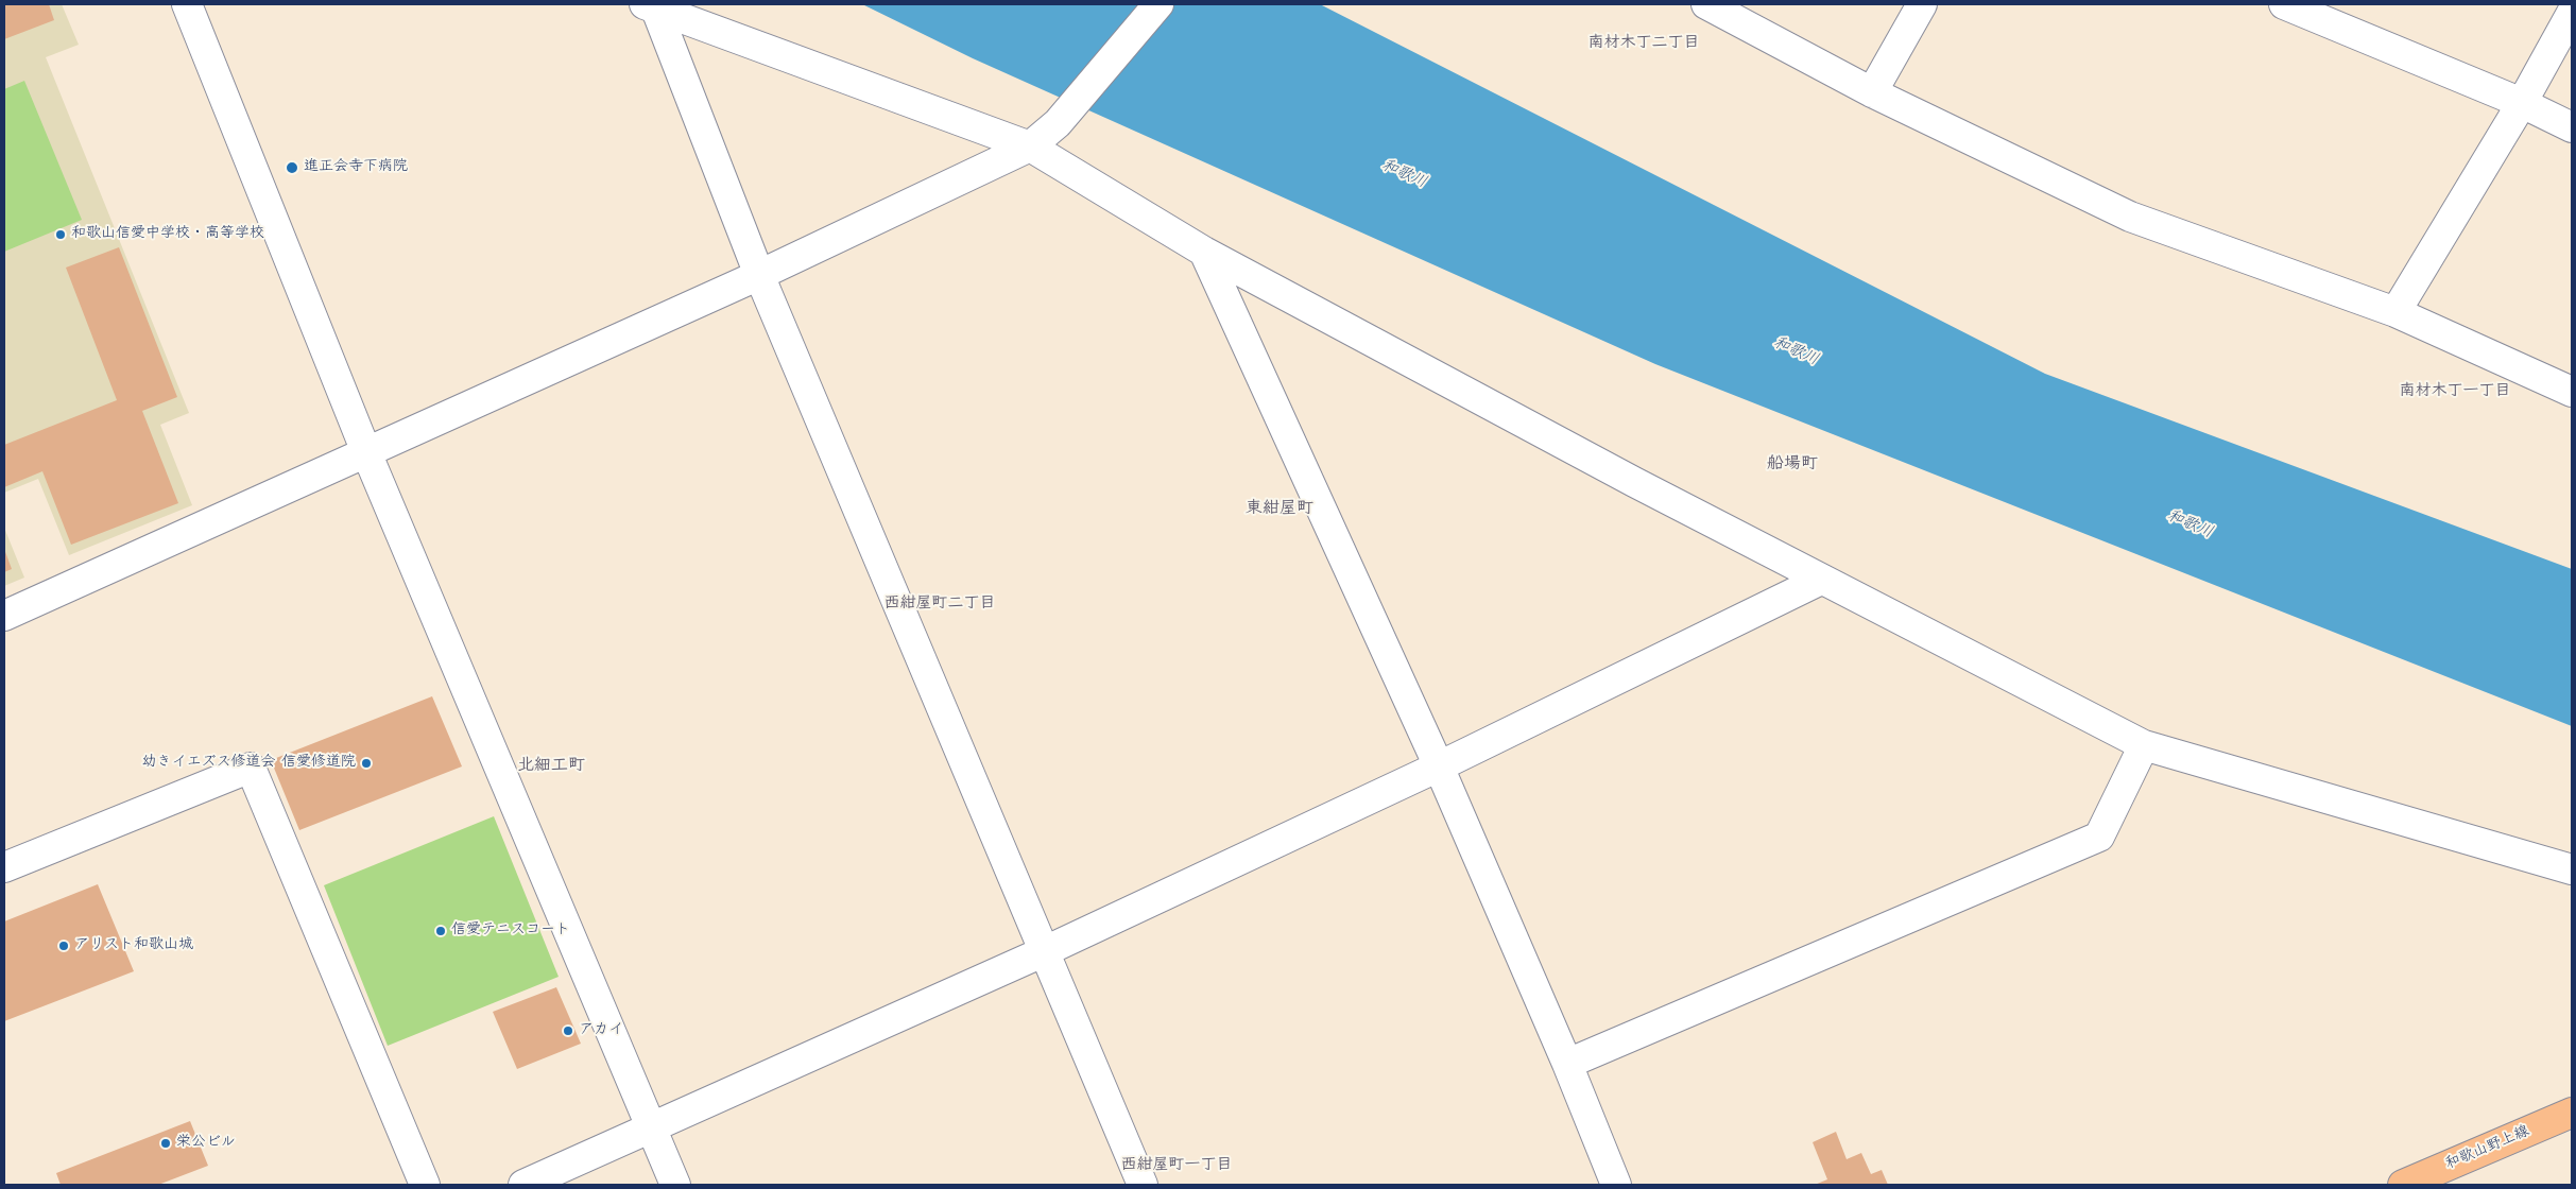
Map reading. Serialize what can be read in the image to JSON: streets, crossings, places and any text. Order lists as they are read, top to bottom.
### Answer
{
  "streets": {
    "main road": ["和歌山野上線"]
  },
  "districts": [
    "南材木丁二丁目",
    "南材木丁一丁目",
    "船場町",
    "東紺屋町",
    "西紺屋町二丁目",
    "北細工町",
    "西紺屋町一丁目"
  ],
  "water": ["和歌川"],
  "places": [
    "進正会寺下病院",
    "和歌山信愛中学校・高等学校",
    "幼きイエズス修道会 信愛修道院",
    "信愛テニスコート",
    "アリスト和歌山城",
    "アカイ",
    "栄公ビル"
  ]
}
